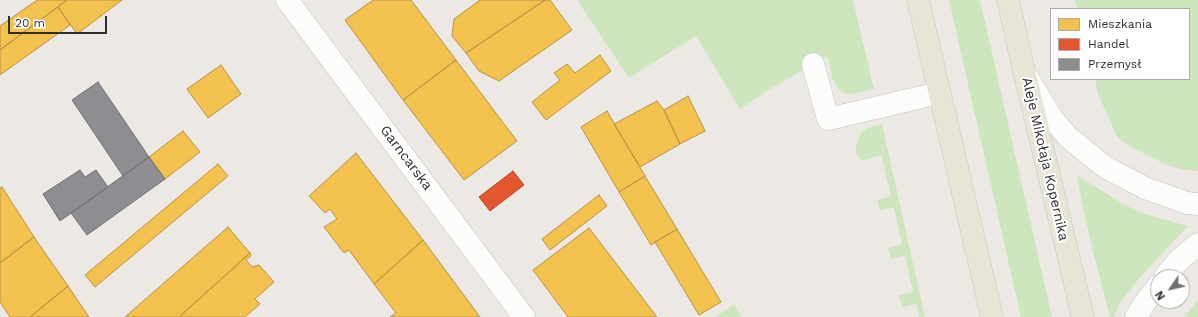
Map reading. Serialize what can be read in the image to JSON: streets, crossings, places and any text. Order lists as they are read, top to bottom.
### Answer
{
  "streets": {
    "main road": ["Aleje Mikołaja Kopernika"],
    "street": ["Garncarska"]
  },
  "legend": ["Mieszkania", "Handel", "Przemysł"],
  "scale_bar": "20 m",
  "north": "bottom left"
}
